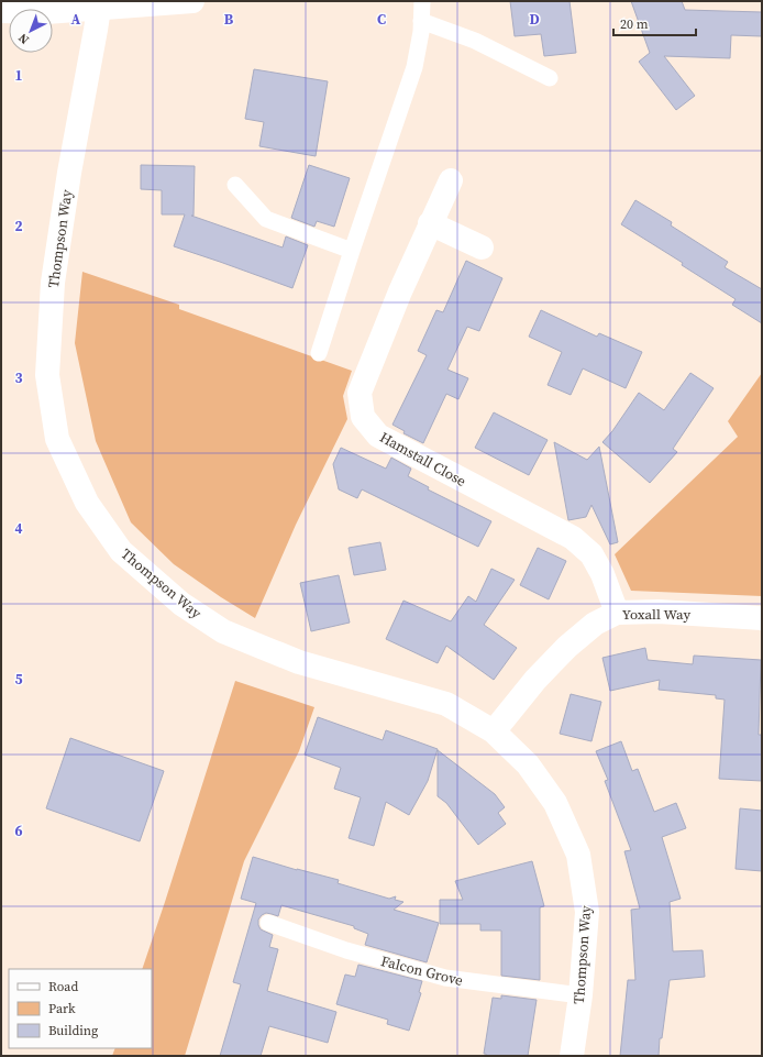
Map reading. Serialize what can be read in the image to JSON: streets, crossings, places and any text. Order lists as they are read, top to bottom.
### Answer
{
  "streets": {
    "main road": ["Thompson Way", "Hamstall Close", "Yoxall Way"],
    "lane": ["Falcon Grove"]
  },
  "crossings": [
    ["Thompson Way", "Yoxall Way"],
    ["Thompson Way", "Falcon Grove"],
    ["Hamstall Close", "Yoxall Way"]
  ],
  "legend": ["Road", "Park", "Building"],
  "scale_bar": "20 m",
  "north": "bottom left",
  "grid": {
    "columns": [
      "A",
      "B",
      "C",
      "D"
    ],
    "rows": [
      "1",
      "2",
      "3",
      "4",
      "5",
      "6"
    ]
  }
}
